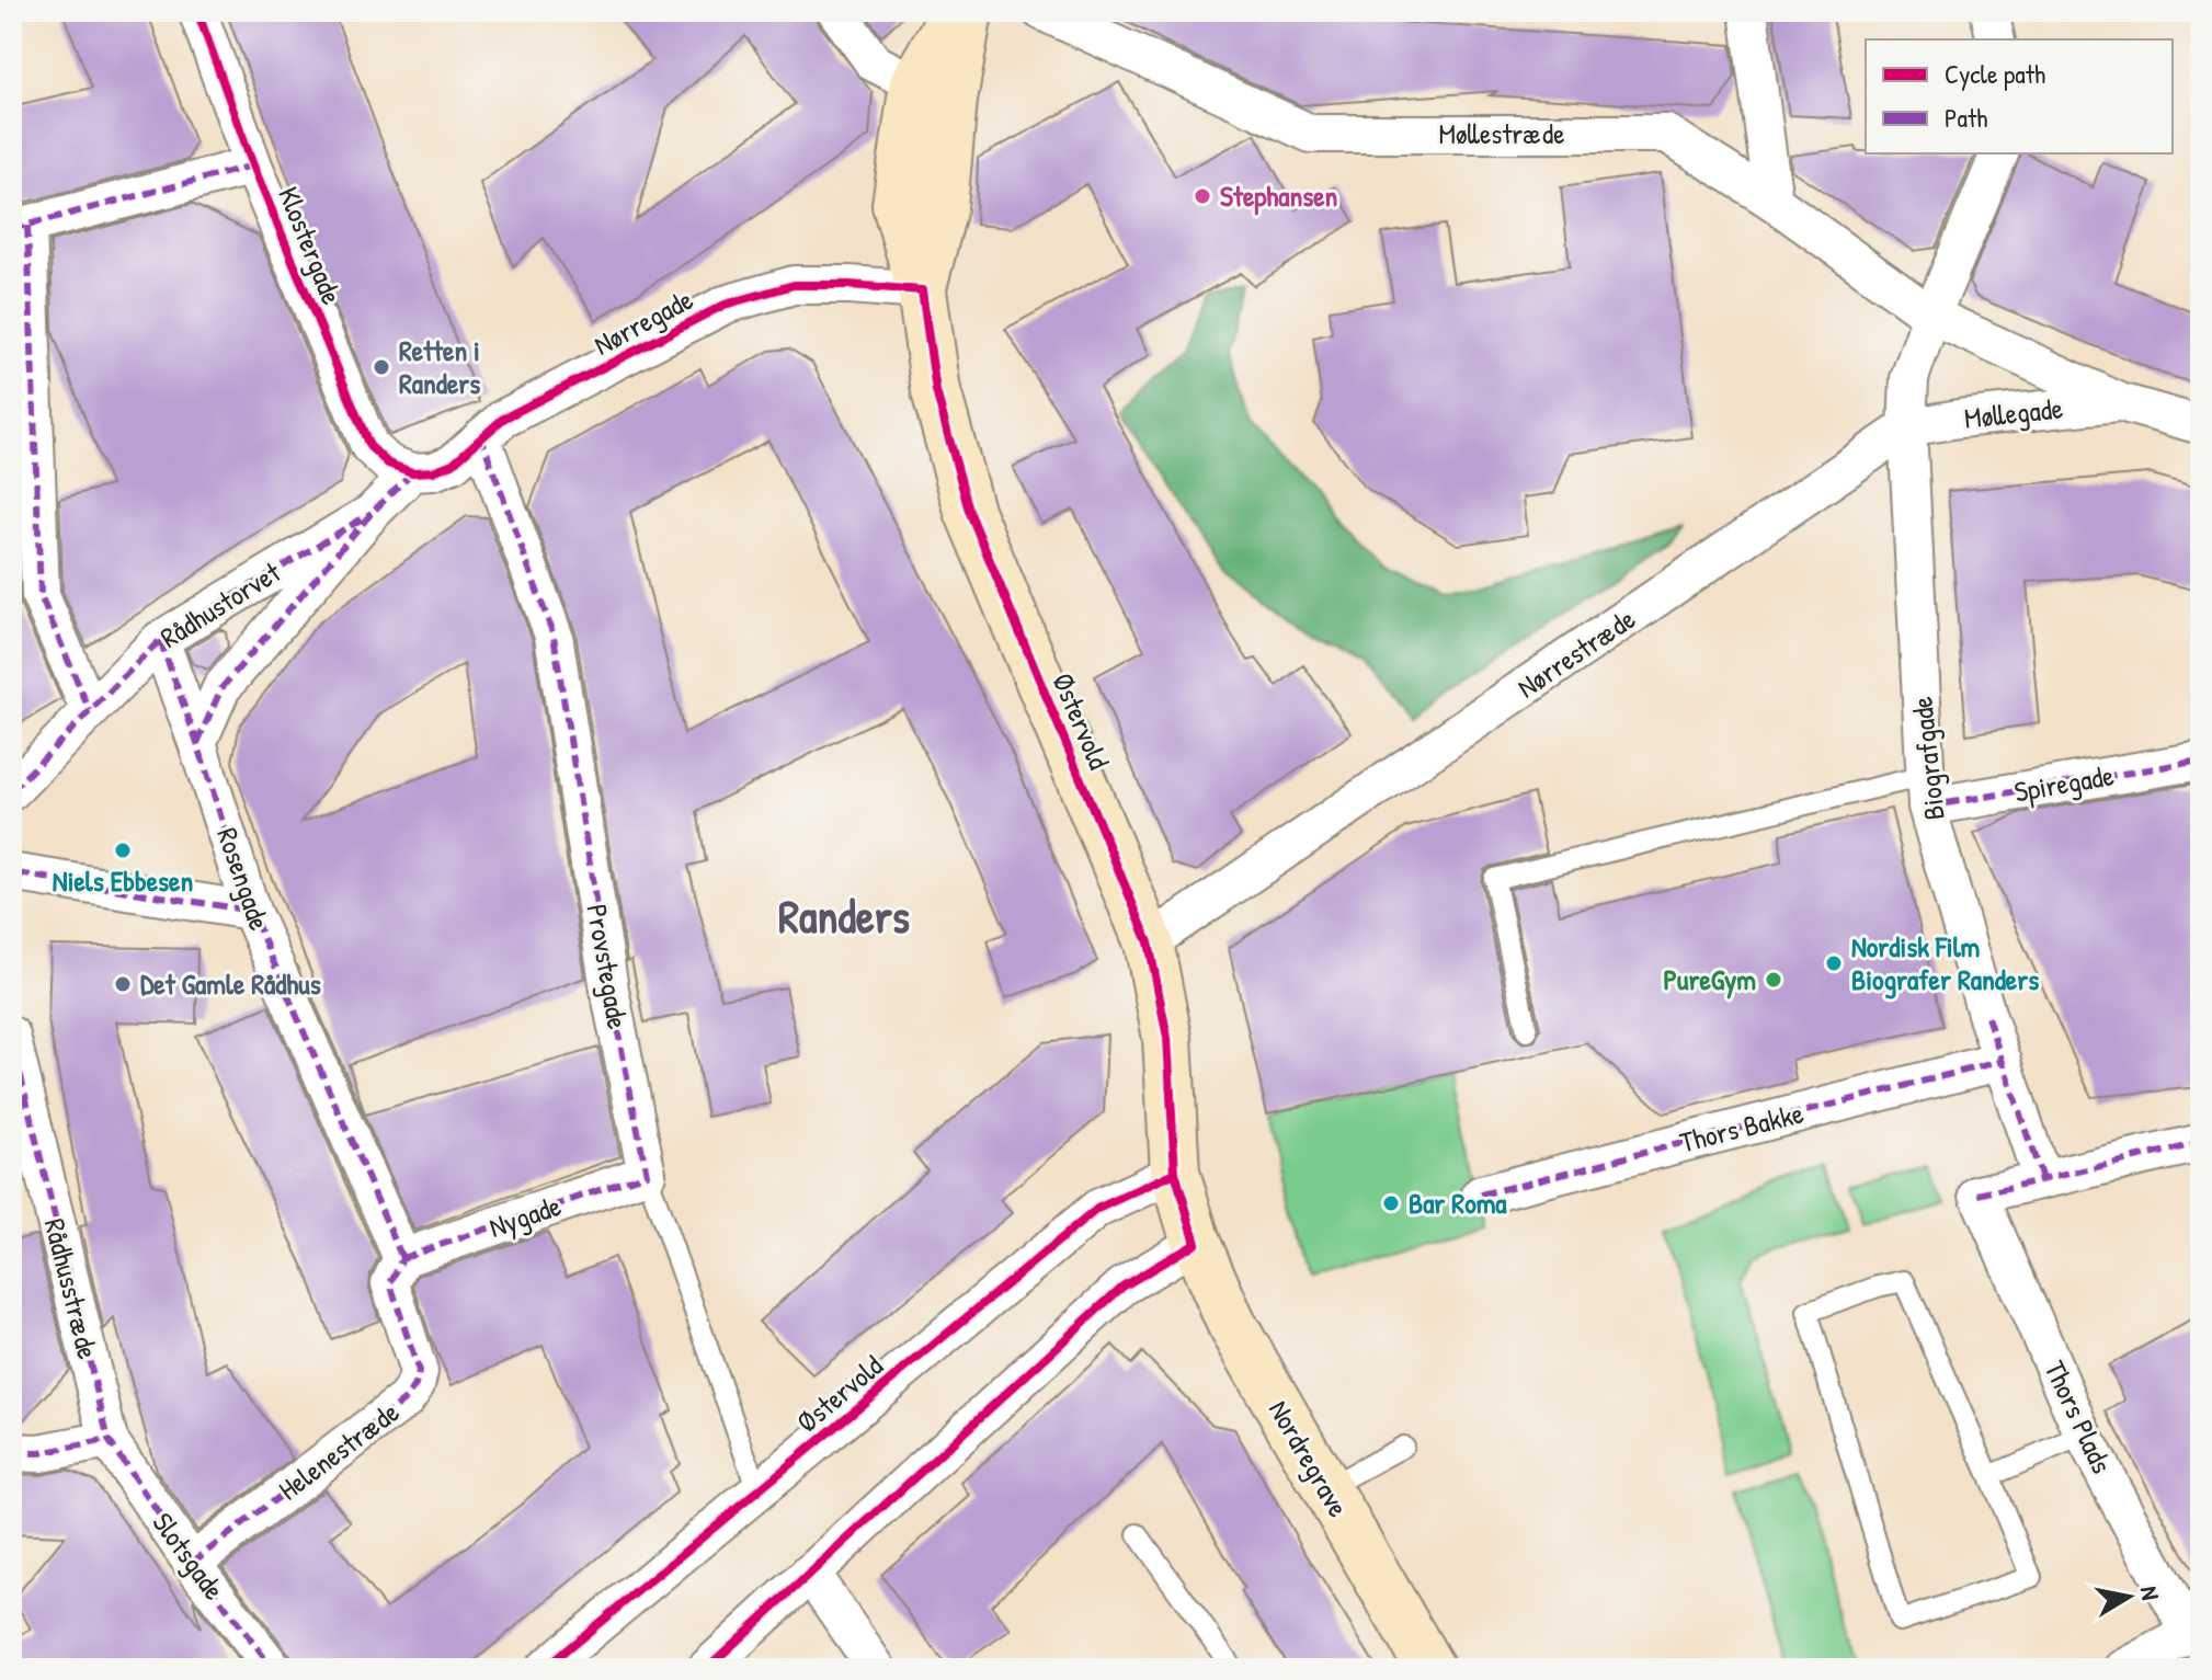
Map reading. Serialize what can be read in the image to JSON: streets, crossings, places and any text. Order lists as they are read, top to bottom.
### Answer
{
  "streets": {
    "street": [
      "Møllestræde",
      "Klostergade",
      "Nørregade",
      "Møllegade",
      "Rådhustorvet",
      "Nørrestræde",
      "Østervold",
      "Biografgade",
      "Spiregade",
      "Rosengade",
      "Provstegade",
      "Thors Bakke",
      "Nygade",
      "Rådhusstræde",
      "Thors Plads",
      "Helenestræde",
      "Nordregrave",
      "Slotsgade"
    ]
  },
  "crossings": [
    ["Møllestræde", "Møllegade"],
    ["Klostergade", "Nørregade"],
    ["Klostergade", "Rådhustorvet"],
    ["Nørregade", "Rådhustorvet"],
    ["Nørregade", "Østervold"],
    ["Nørregade", "Provstegade"],
    ["Møllegade", "Nørrestræde"],
    ["Møllegade", "Biografgade"],
    ["Rådhustorvet", "Rosengade"],
    ["Nørrestræde", "Østervold"],
    ["Nørrestræde", "Biografgade"],
    ["Østervold", "Provstegade"],
    ["Østervold", "Nordregrave"],
    ["Biografgade", "Spiregade"],
    ["Biografgade", "Thors Bakke"],
    ["Biografgade", "Thors Plads"],
    ["Rosengade", "Nygade"],
    ["Rosengade", "Helenestræde"],
    ["Provstegade", "Nygade"],
    ["Nygade", "Helenestræde"],
    ["Rådhusstræde", "Slotsgade"],
    ["Helenestræde", "Slotsgade"]
  ],
  "districts": ["Randers"],
  "places": [
    "Stephansen",
    "Retten i Randers",
    "Niels Ebbesen",
    "Nordisk Film Biografer Randers",
    "PureGym",
    "Det Gamle Rådhus",
    "Bar Roma"
  ],
  "legend": ["Cycle path", "Path"],
  "north": "right"
}
